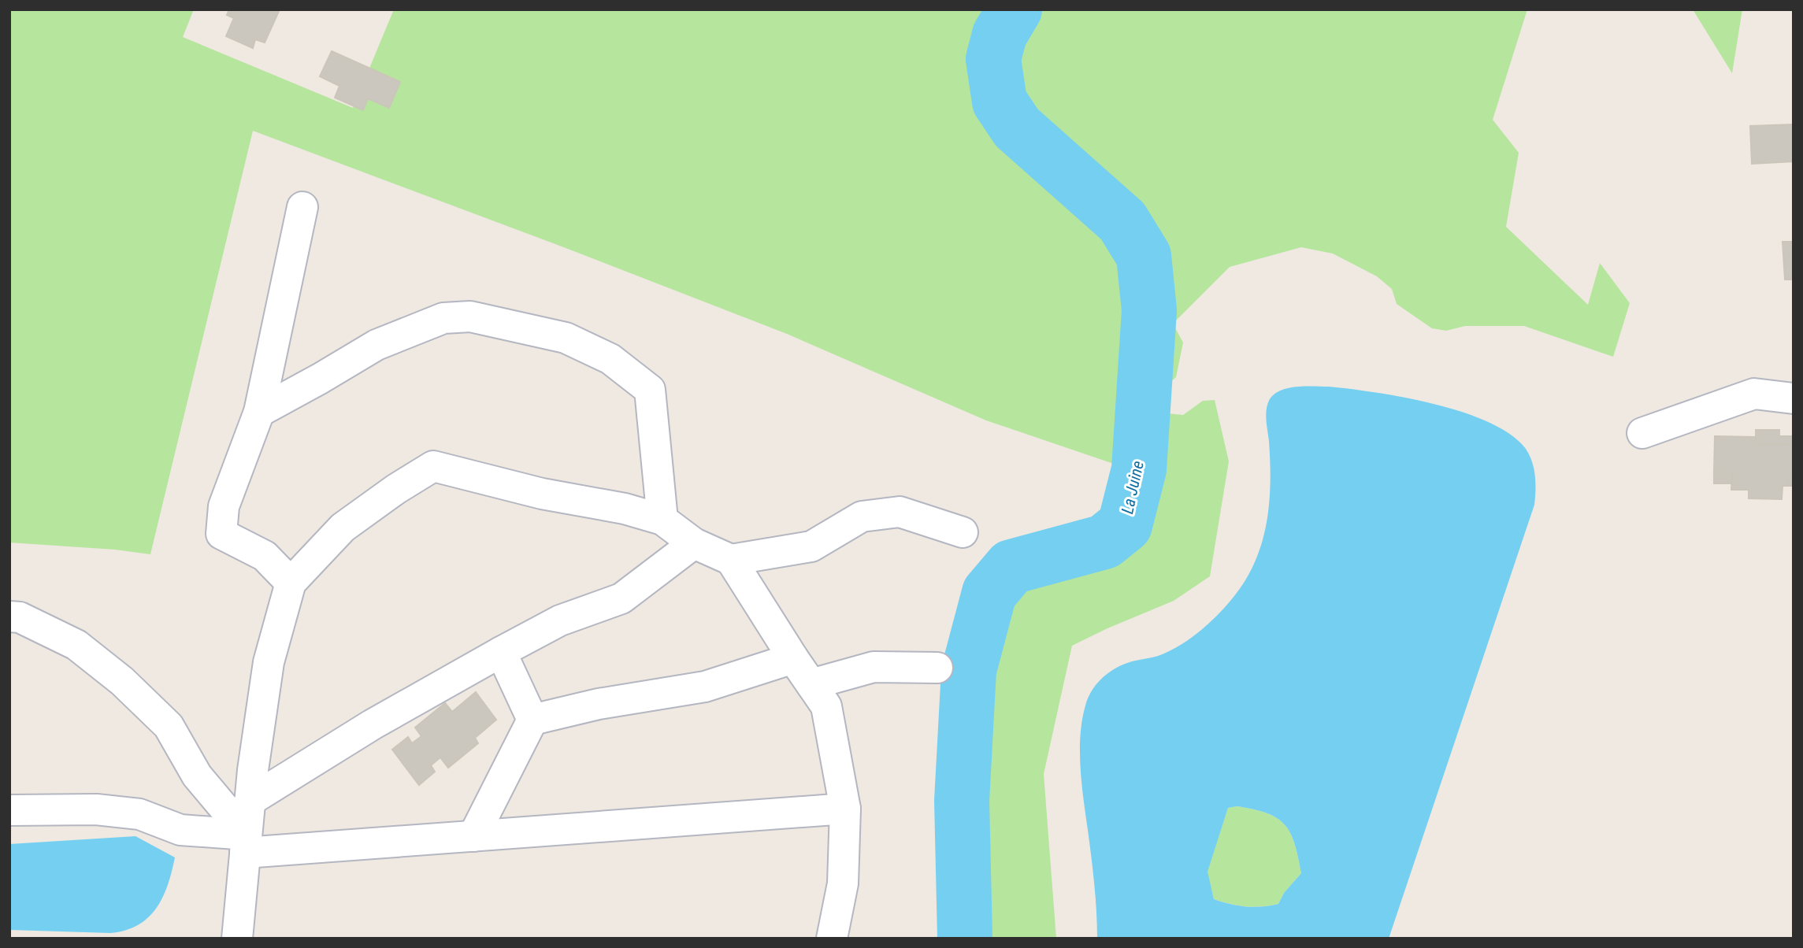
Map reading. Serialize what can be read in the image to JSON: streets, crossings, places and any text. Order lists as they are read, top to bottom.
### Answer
{
  "water": ["La Juine"]
}
